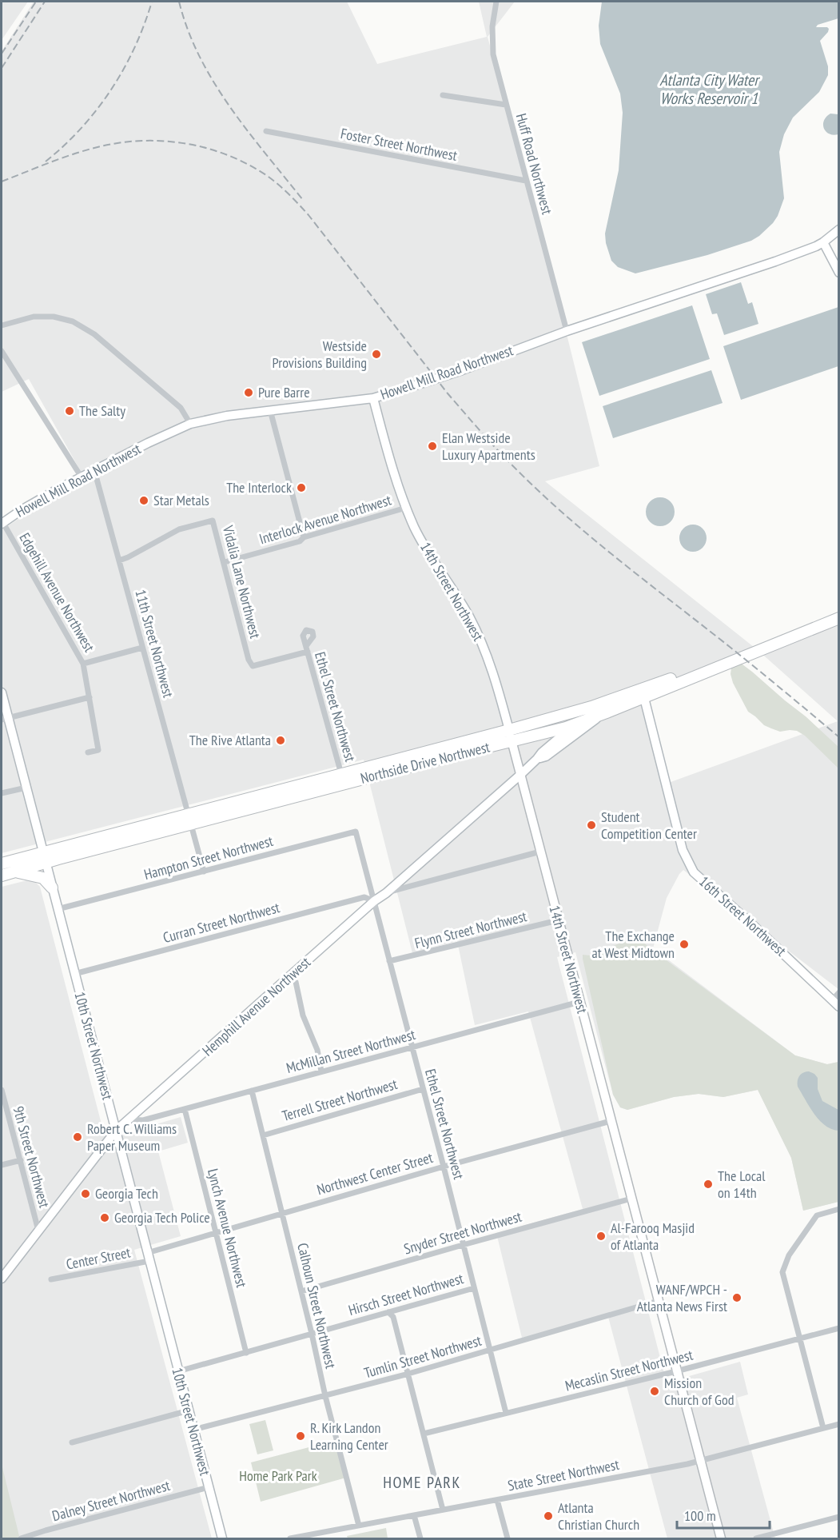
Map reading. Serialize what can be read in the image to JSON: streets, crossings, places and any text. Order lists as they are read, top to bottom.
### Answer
{
  "streets": {
    "highway": ["Northside Drive Northwest"],
    "main road": [
      "Howell Mill Road Northwest",
      "14th Street Northwest",
      "16th Street Northwest",
      "Hemphill Avenue Northwest",
      "10th Street Northwest"
    ],
    "street": [
      "Foster Street Northwest",
      "Huff Road Northwest",
      "Interlock Avenue Northwest",
      "Vidalia Lane Northwest",
      "Edgehill Avenue Northwest",
      "11th Street Northwest",
      "Ethel Street Northwest",
      "Hampton Street Northwest",
      "Curran Street Northwest",
      "Flynn Street Northwest",
      "McMillan Street Northwest",
      "Terrell Street Northwest",
      "9th Street Northwest",
      "Northwest Center Street",
      "Lynch Avenue Northwest",
      "Snyder Street Northwest",
      "Center Street",
      "Hirsch Street Northwest",
      "Calhoun Street Northwest",
      "Tumlin Street Northwest",
      "Mecaslin Street Northwest",
      "State Street Northwest",
      "Dalney Street Northwest"
    ]
  },
  "crossings": [
    ["Foster Street Northwest", "Huff Road Northwest"],
    ["Huff Road Northwest", "Howell Mill Road Northwest"],
    ["Howell Mill Road Northwest", "14th Street Northwest"],
    ["Howell Mill Road Northwest", "Edgehill Avenue Northwest"],
    ["Howell Mill Road Northwest", "11th Street Northwest"],
    ["Interlock Avenue Northwest", "Vidalia Lane Northwest"],
    ["Interlock Avenue Northwest", "14th Street Northwest"],
    ["Vidalia Lane Northwest", "11th Street Northwest"],
    ["Vidalia Lane Northwest", "Ethel Street Northwest"],
    ["14th Street Northwest", "Northside Drive Northwest"],
    ["14th Street Northwest", "Flynn Street Northwest"],
    ["14th Street Northwest", "Hemphill Avenue Northwest"],
    ["14th Street Northwest", "McMillan Street Northwest"],
    ["14th Street Northwest", "Northwest Center Street"],
    ["14th Street Northwest", "Snyder Street Northwest"],
    ["14th Street Northwest", "Tumlin Street Northwest"],
    ["14th Street Northwest", "Mecaslin Street Northwest"],
    ["14th Street Northwest", "State Street Northwest"],
    ["11th Street Northwest", "Northside Drive Northwest"],
    ["11th Street Northwest", "Hampton Street Northwest"],
    ["Ethel Street Northwest", "Northside Drive Northwest"],
    ["Ethel Street Northwest", "Hampton Street Northwest"],
    ["Ethel Street Northwest", "Curran Street Northwest"],
    ["Ethel Street Northwest", "Flynn Street Northwest"],
    ["Ethel Street Northwest", "Hemphill Avenue Northwest"],
    ["Ethel Street Northwest", "McMillan Street Northwest"],
    ["Ethel Street Northwest", "Terrell Street Northwest"],
    ["Ethel Street Northwest", "Northwest Center Street"],
    ["Ethel Street Northwest", "Snyder Street Northwest"],
    ["Ethel Street Northwest", "Hirsch Street Northwest"],
    ["Ethel Street Northwest", "Tumlin Street Northwest"],
    ["Ethel Street Northwest", "Mecaslin Street Northwest"],
    ["Northside Drive Northwest", "16th Street Northwest"],
    ["Northside Drive Northwest", "Hemphill Avenue Northwest"],
    ["Northside Drive Northwest", "10th Street Northwest"],
    ["Hampton Street Northwest", "10th Street Northwest"],
    ["Curran Street Northwest", "Hemphill Avenue Northwest"],
    ["Curran Street Northwest", "10th Street Northwest"],
    ["Hemphill Avenue Northwest", "10th Street Northwest"],
    ["Hemphill Avenue Northwest", "McMillan Street Northwest"],
    ["Hemphill Avenue Northwest", "9th Street Northwest"],
    ["10th Street Northwest", "Northwest Center Street"],
    ["10th Street Northwest", "Center Street"],
    ["10th Street Northwest", "Hirsch Street Northwest"],
    ["10th Street Northwest", "Tumlin Street Northwest"],
    ["10th Street Northwest", "Dalney Street Northwest"],
    ["McMillan Street Northwest", "Lynch Avenue Northwest"],
    ["McMillan Street Northwest", "Calhoun Street Northwest"],
    ["Terrell Street Northwest", "Calhoun Street Northwest"],
    ["Northwest Center Street", "Lynch Avenue Northwest"],
    ["Northwest Center Street", "Center Street"],
    ["Northwest Center Street", "Calhoun Street Northwest"],
    ["Lynch Avenue Northwest", "Hirsch Street Northwest"],
    ["Snyder Street Northwest", "Calhoun Street Northwest"],
    ["Hirsch Street Northwest", "Calhoun Street Northwest"],
    ["Calhoun Street Northwest", "Tumlin Street Northwest"],
    ["Calhoun Street Northwest", "State Street Northwest"]
  ],
  "districts": ["HOME PARK"],
  "water": ["Atlanta City Water Works Reservoir 1"],
  "parks": ["Home Park Park"],
  "places": [
    "Westside Provisions Building",
    "Pure Barre",
    "The Salty",
    "Elan Westside Luxury Apartments",
    "The Interlock",
    "Star Metals",
    "The Rive Atlanta",
    "Student Competition Center",
    "The Exchange at West Midtown",
    "Robert C. Williams Paper Museum",
    "The Local on 14th",
    "Georgia Tech",
    "Georgia Tech Police",
    "Al-Farooq Masjid of Atlanta",
    "WANF/WPCH - Atlanta News First",
    "Mission Church of God",
    "R. Kirk Landon Learning Center",
    "Atlanta Christian Church"
  ],
  "scale_bar": "100 m"
}
